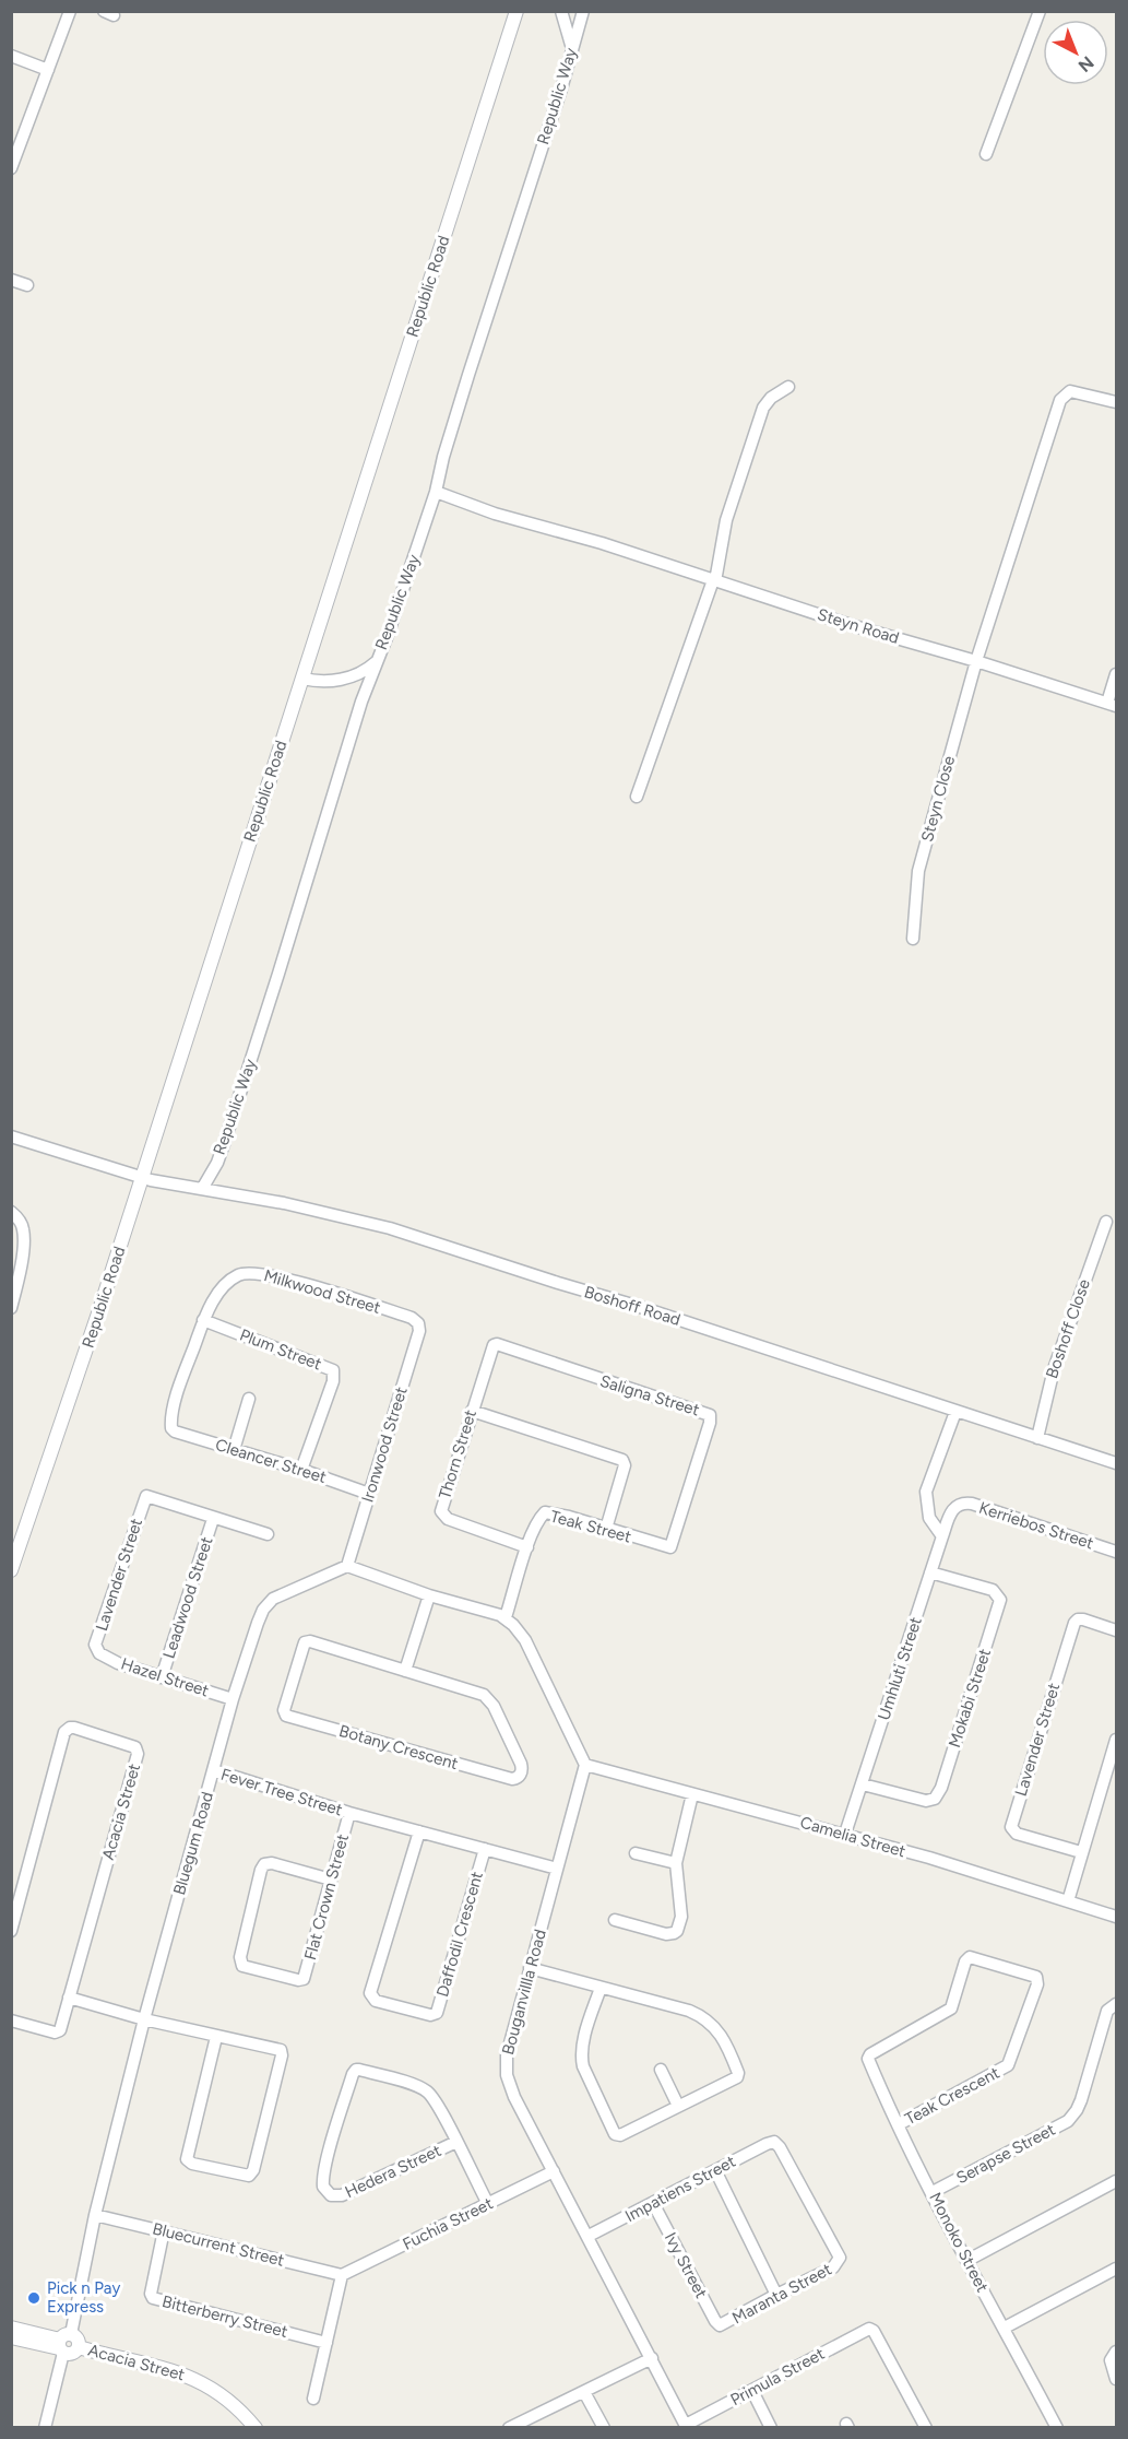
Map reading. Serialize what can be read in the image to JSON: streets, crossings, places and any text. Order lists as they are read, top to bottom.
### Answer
{
  "streets": {
    "street": [
      "Republic Way",
      "Republic Road",
      "Steyn Road",
      "Steyn Close",
      "Milkwood Street",
      "Boshoff Road",
      "Boshoff Close",
      "Plum Street",
      "Saligna Street",
      "Ironwood Street",
      "Thorn Street",
      "Cleancer Street",
      "Kerriebos Street",
      "Teak Street",
      "Lavender Street",
      "Leadwood Street",
      "Umhluti Street",
      "Hazel Street",
      "Mokabi Street",
      "Botany Crescent",
      "Fever Tree Street",
      "Acacia Street",
      "Camelia Street",
      "Bluegum Road",
      "Flat Crown Street",
      "Daffodil Crescent",
      "Bouganvillla Road",
      "Teak Crescent",
      "Serapse Street",
      "Hedera Street",
      "Impatiens Street",
      "Fuchia Street",
      "Monoko Street",
      "Bluecurrent Street",
      "Ivy Street",
      "Maranta Street",
      "Bitterberry Street",
      "Primula Street"
    ]
  },
  "crossings": [
    ["Republic Way", "Steyn Road"],
    ["Republic Way", "Boshoff Road"],
    ["Republic Road", "Boshoff Road"],
    ["Steyn Road", "Steyn Close"],
    ["Milkwood Street", "Plum Street"],
    ["Milkwood Street", "Ironwood Street"],
    ["Milkwood Street", "Cleancer Street"],
    ["Boshoff Road", "Boshoff Close"],
    ["Plum Street", "Cleancer Street"],
    ["Saligna Street", "Thorn Street"],
    ["Saligna Street", "Teak Street"],
    ["Ironwood Street", "Cleancer Street"],
    ["Ironwood Street", "Bluegum Road"],
    ["Thorn Street", "Teak Street"],
    ["Kerriebos Street", "Umhluti Street"],
    ["Lavender Street", "Leadwood Street"],
    ["Lavender Street", "Hazel Street"],
    ["Leadwood Street", "Hazel Street"],
    ["Umhluti Street", "Mokabi Street"],
    ["Umhluti Street", "Camelia Street"],
    ["Hazel Street", "Bluegum Road"],
    ["Fever Tree Street", "Bluegum Road"],
    ["Fever Tree Street", "Flat Crown Street"],
    ["Fever Tree Street", "Daffodil Crescent"],
    ["Fever Tree Street", "Bouganvillla Road"],
    ["Acacia Street", "Bluegum Road"],
    ["Camelia Street", "Bouganvillla Road"],
    ["Bluegum Road", "Bluecurrent Street"],
    ["Bouganvillla Road", "Impatiens Street"],
    ["Bouganvillla Road", "Fuchia Street"],
    ["Bouganvillla Road", "Primula Street"],
    ["Teak Crescent", "Monoko Street"],
    ["Serapse Street", "Monoko Street"],
    ["Impatiens Street", "Ivy Street"],
    ["Impatiens Street", "Maranta Street"],
    ["Fuchia Street", "Bluecurrent Street"],
    ["Bluecurrent Street", "Bitterberry Street"],
    ["Ivy Street", "Maranta Street"]
  ],
  "places": ["Pick n Pay Express"],
  "north": "bottom right"
}
